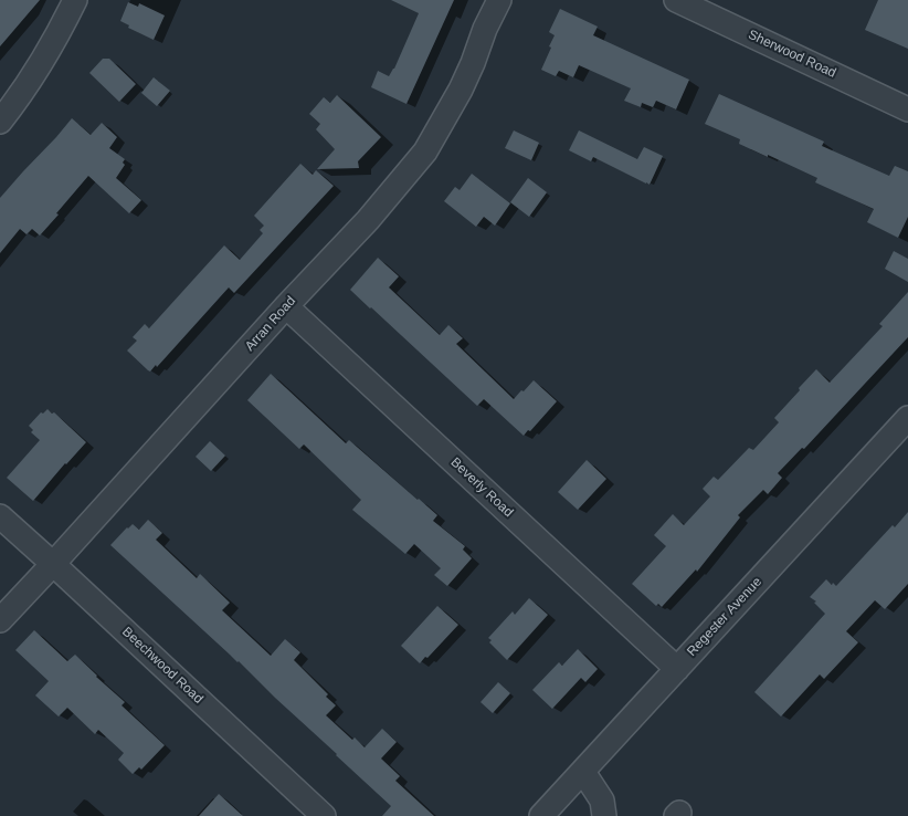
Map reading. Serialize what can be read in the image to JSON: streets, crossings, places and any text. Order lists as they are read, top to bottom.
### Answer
{
  "streets": {
    "street": [
      "Sherwood Road",
      "Arran Road",
      "Beverly Road",
      "Regester Avenue",
      "Beechwood Road"
    ]
  },
  "crossings": [
    ["Arran Road", "Beverly Road"],
    ["Arran Road", "Beechwood Road"],
    ["Beverly Road", "Regester Avenue"]
  ]
}
